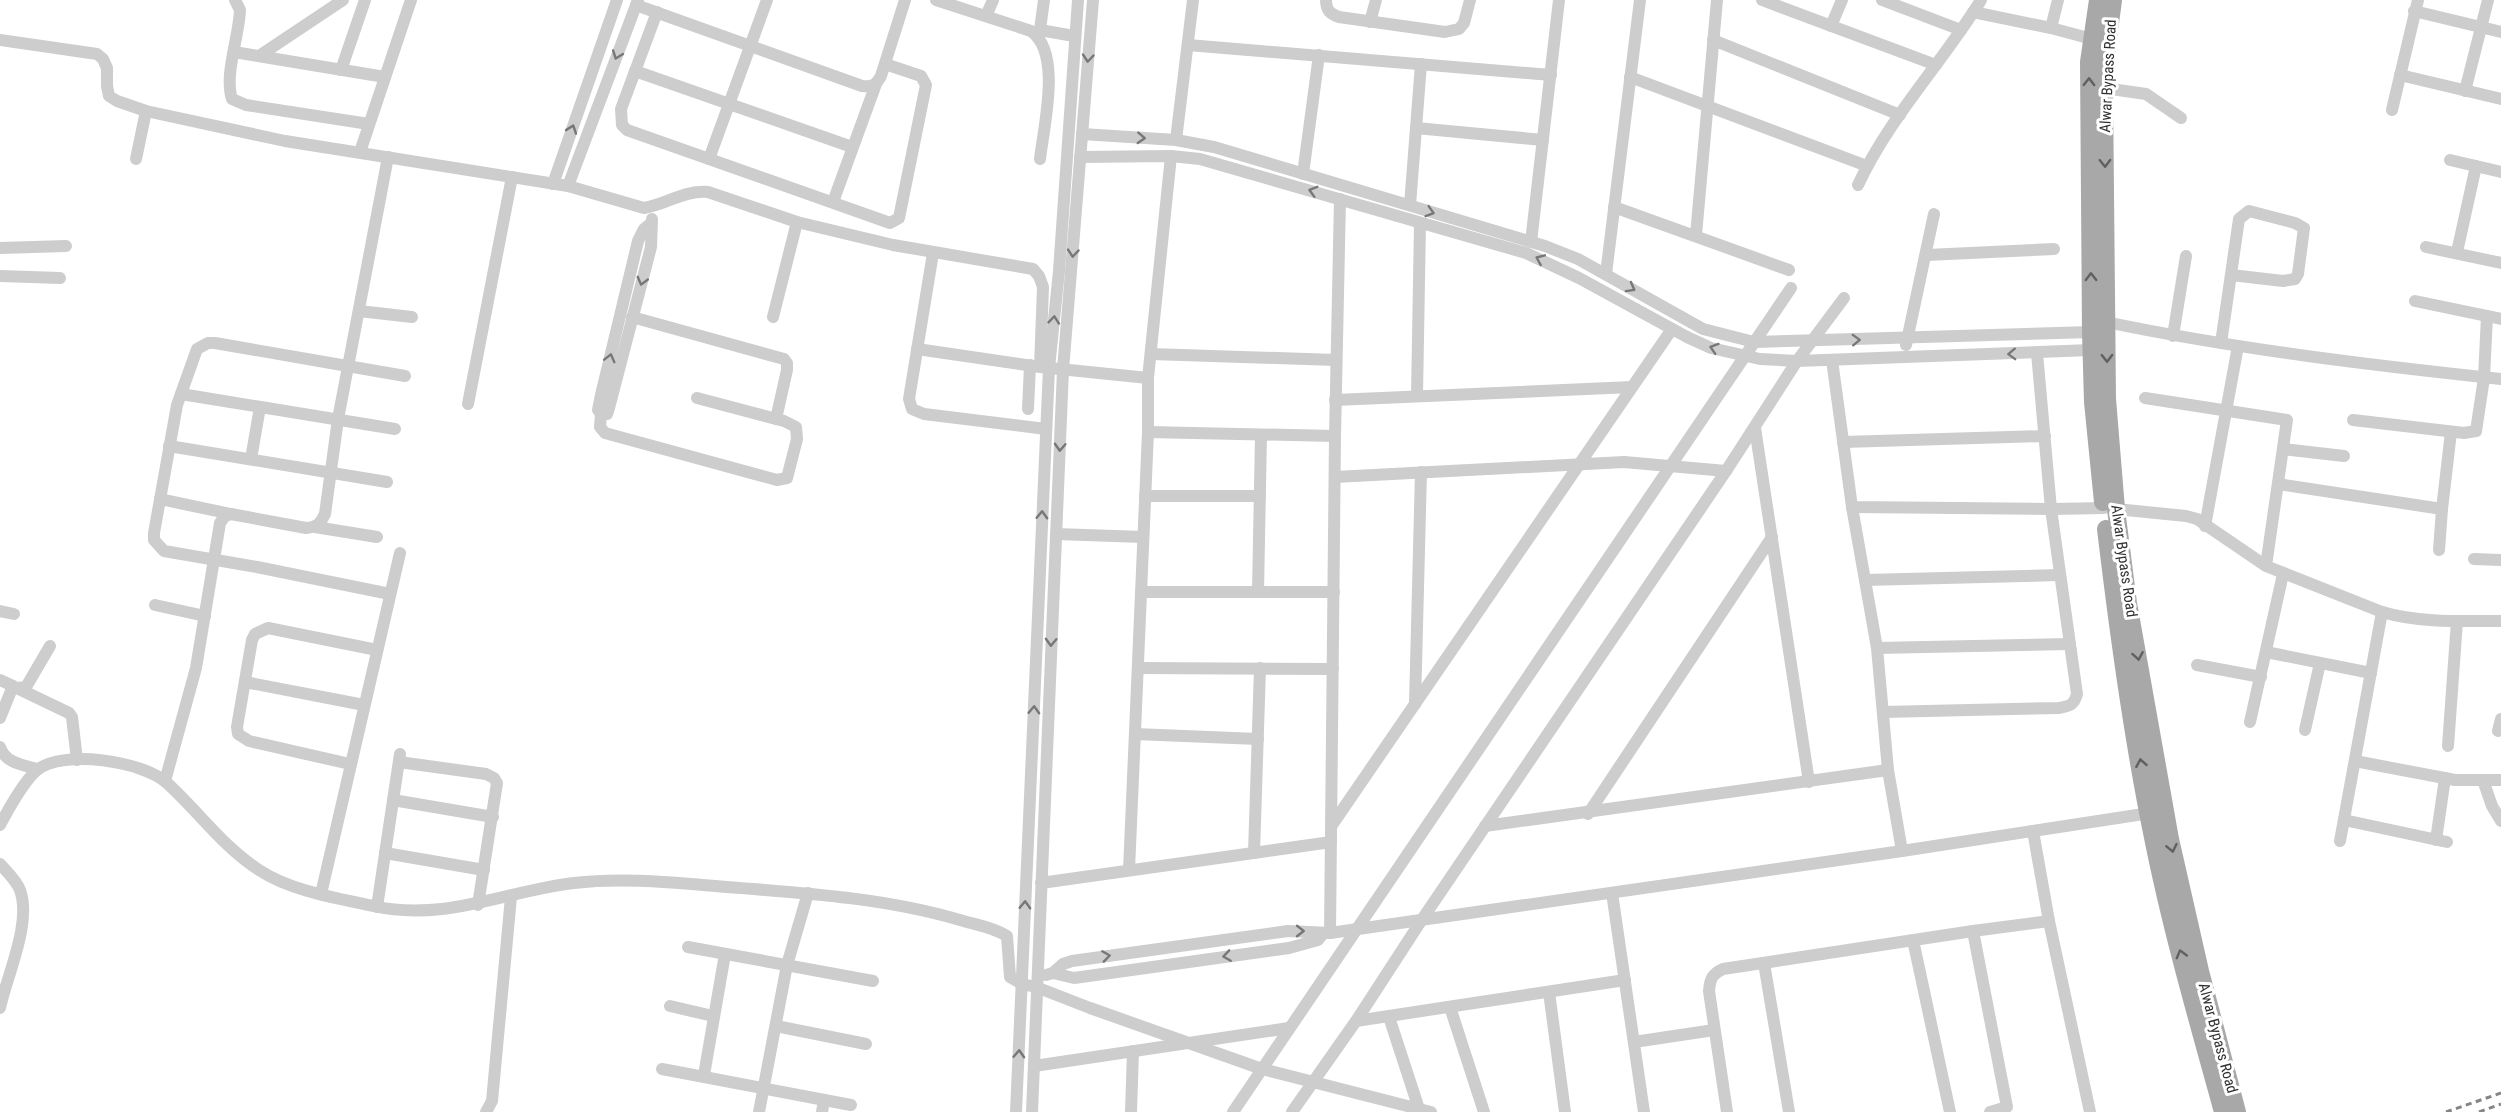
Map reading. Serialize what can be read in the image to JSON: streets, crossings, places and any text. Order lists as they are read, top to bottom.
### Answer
{
  "streets": {
    "main road": ["Alwar Bypass Road"]
  }
}
